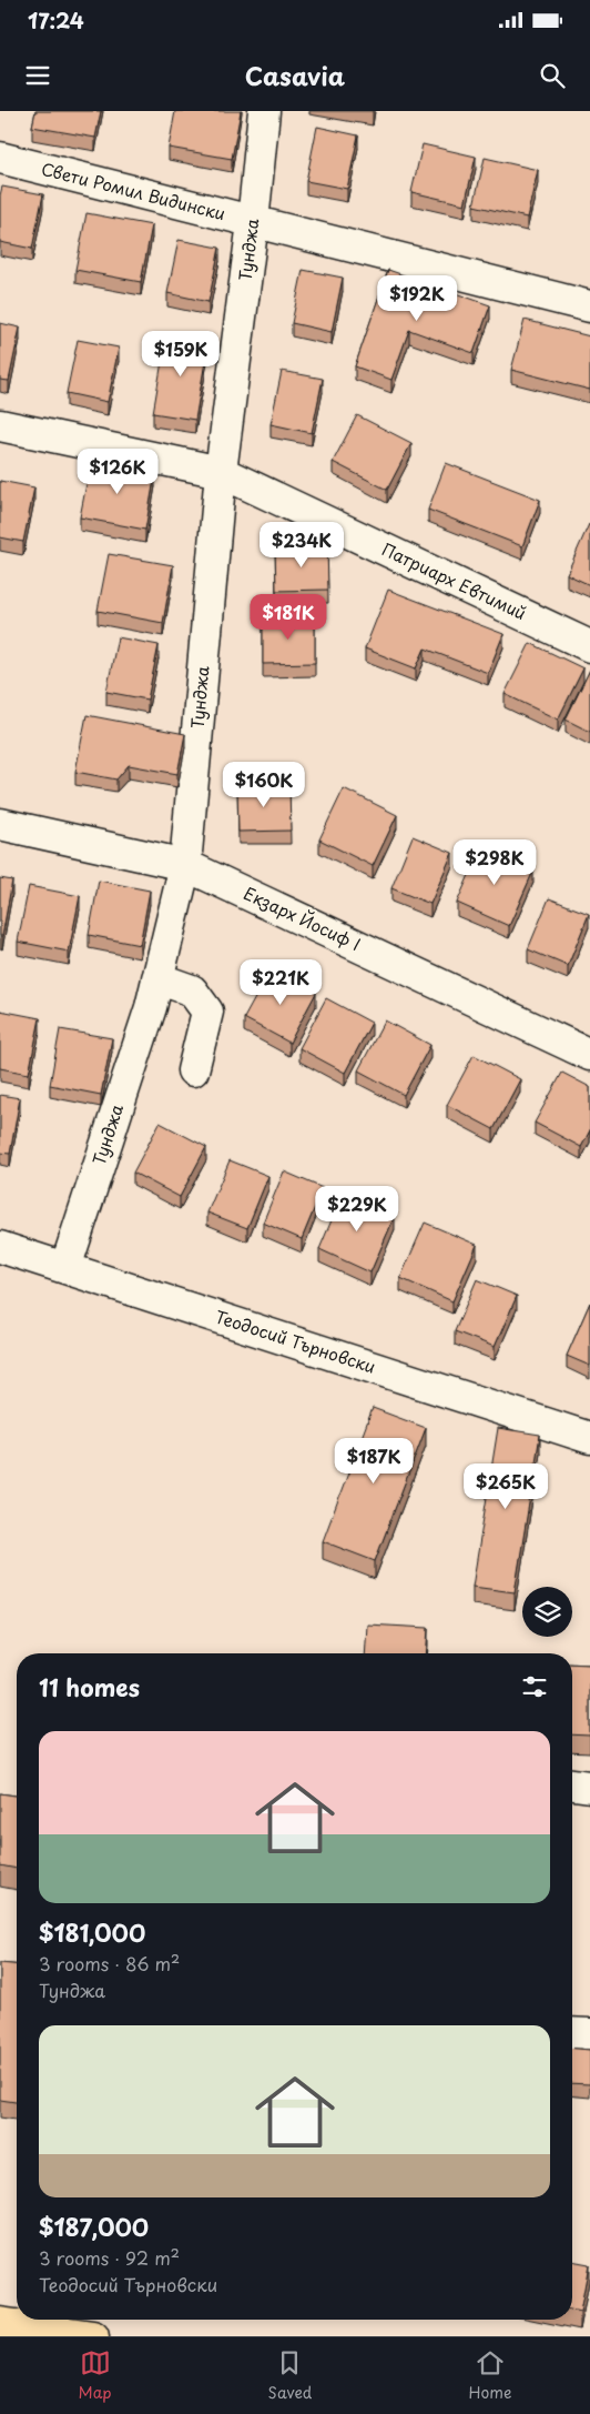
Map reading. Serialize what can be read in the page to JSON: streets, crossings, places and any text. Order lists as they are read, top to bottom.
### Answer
{
  "streets": {
    "street": [
      "Свети Ромил Видински",
      "Тунджа",
      "Патриарх Евтимий",
      "Екзарх Йосиф I",
      "Теодосий Търновски"
    ]
  },
  "crossings": [
    ["Свети Ромил Видински", "Тунджа"],
    ["Тунджа", "Патриарх Евтимий"],
    ["Тунджа", "Екзарх Йосиф I"],
    ["Тунджа", "Теодосий Търновски"]
  ],
  "page": {
    "status": "17:24",
    "header": "Casavia",
    "price": [
      "$192K",
      "$159K",
      "$126K",
      "$234K",
      "$181K",
      "$160K",
      "$298K",
      "$221K",
      "$229K",
      "$187K",
      "$265K"
    ],
    "heading": "11 homes",
    "list": [
      {
        "name": "$181,000",
        "note": "3 rooms · 86 m² · Тунджа"
      },
      {
        "name": "$187,000",
        "note": "3 rooms · 92 m² · Теодосий Търновски"
      }
    ],
    "tabs": ["Map", "Saved", "Home"]
  }
}
